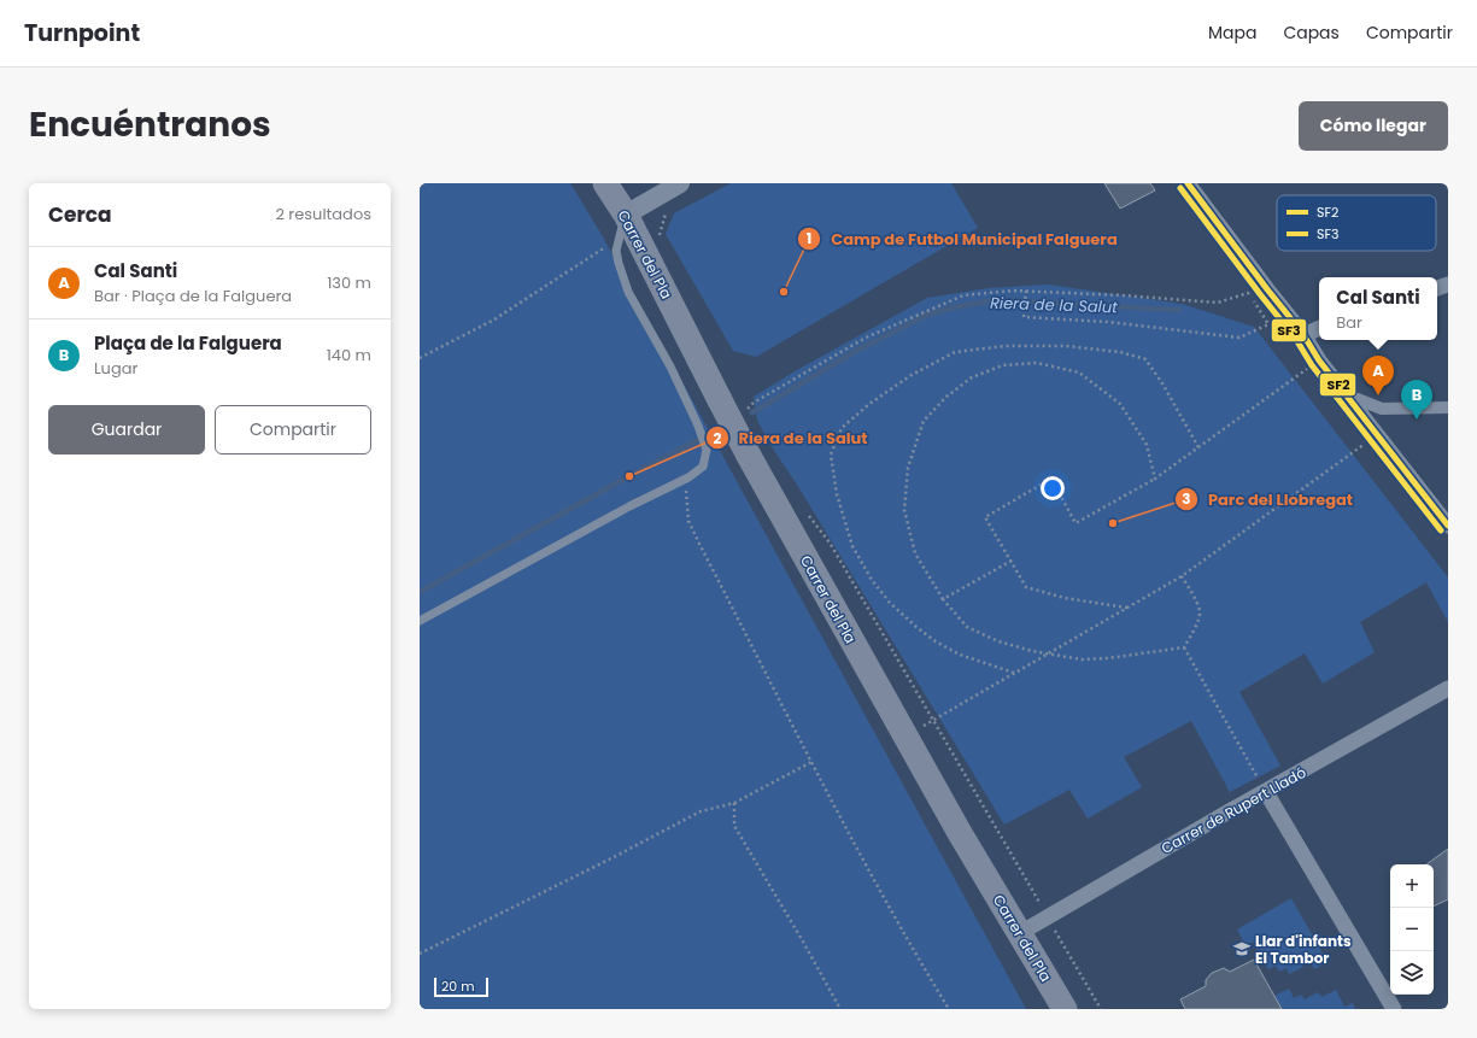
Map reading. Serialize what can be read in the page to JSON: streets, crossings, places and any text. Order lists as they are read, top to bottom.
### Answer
{
  "streets": {
    "main road": ["Carrer del Pla"],
    "street": ["Carrer de Rupert Lladó"]
  },
  "crossings": [
    ["Carrer del Pla", "Carrer de Rupert Lladó"]
  ],
  "water": ["Riera de la Salut"],
  "places": {
    "other": ["Camp de Futbol Municipal Falguera", "Riera de la Salut", "Parc del Llobregat"],
    "school or university": ["Llar d'infants El Tambor"]
  },
  "lines": ["transit line SF2", "transit line SF3"],
  "legend": ["SF2", "SF3"],
  "scale_bar": "20 m",
  "page": {
    "header": "Turnpoint",
    "nav": ["Mapa", "Capas", "Compartir"],
    "title": "Encuéntranos",
    "buttons": [
      "Cómo llegar",
      ["Guardar", "Compartir"]
    ],
    "heading": ["Cerca", "2 resultados"],
    "list": [
      {
        "mark": "A",
        "name": "Cal Santi",
        "note": "Bar · Plaça de la Falguera",
        "value": "130 m"
      },
      {
        "mark": "B",
        "name": "Plaça de la Falguera",
        "note": "Lugar",
        "value": "140 m"
      }
    ],
    "popup": ["Cal Santi", "Bar"],
    "pins": ["A", "B"],
    "map_buttons": ["+", "−"],
    "scale": "20 m"
  }
}
